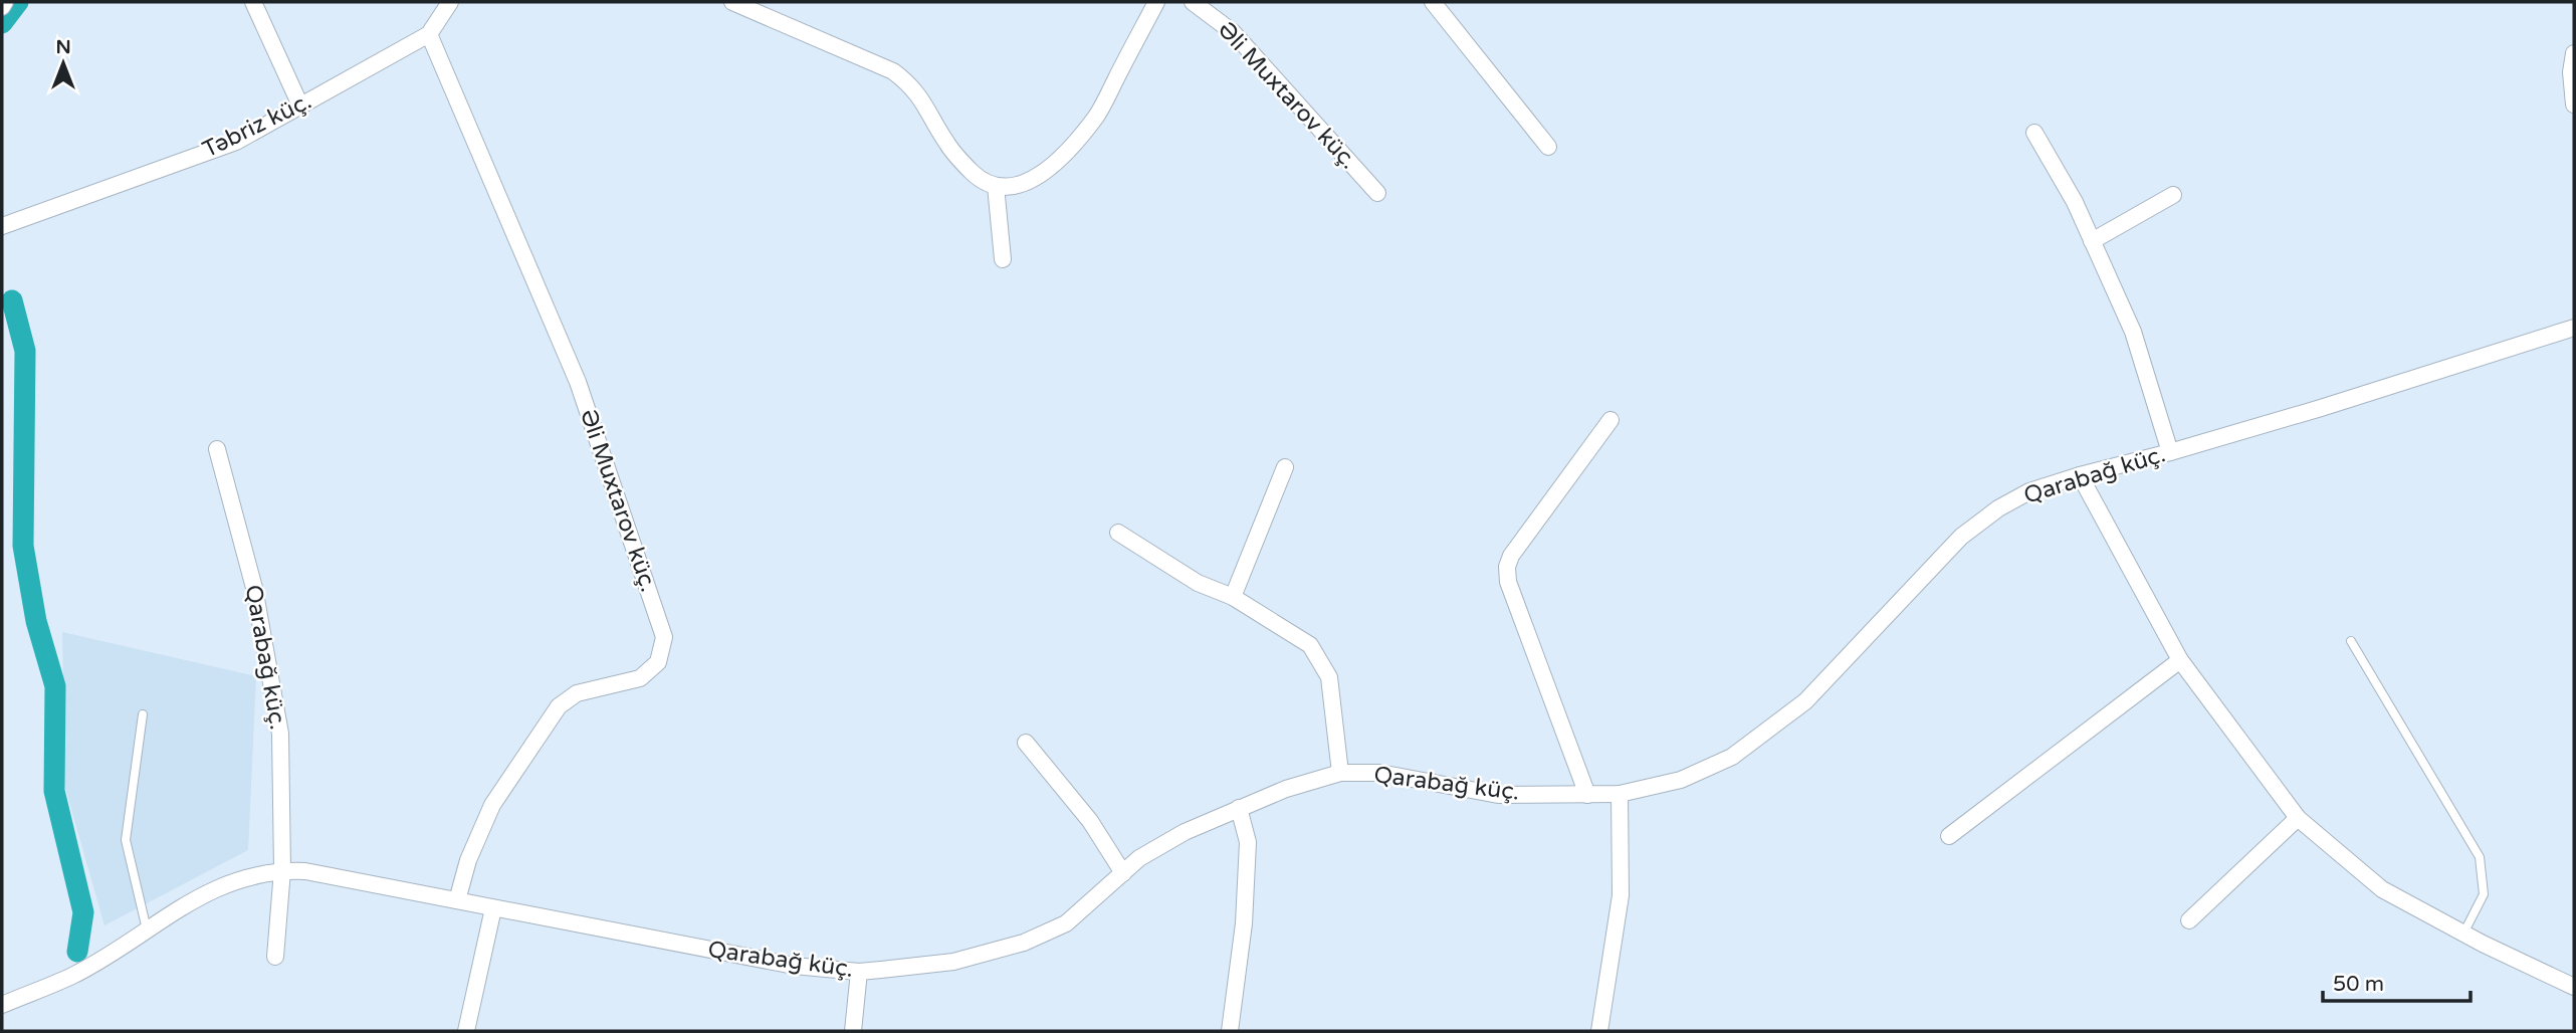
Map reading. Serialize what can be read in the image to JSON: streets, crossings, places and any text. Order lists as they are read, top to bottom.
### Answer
{
  "streets": {
    "street": ["Əli Muxtarov küç.", "Təbriz küç.", "Qarabağ küç."]
  },
  "crossings": [
    ["Əli Muxtarov küç.", "Təbriz küç."],
    ["Əli Muxtarov küç.", "Qarabağ küç."]
  ],
  "scale_bar": "50 m",
  "north": "top"
}
